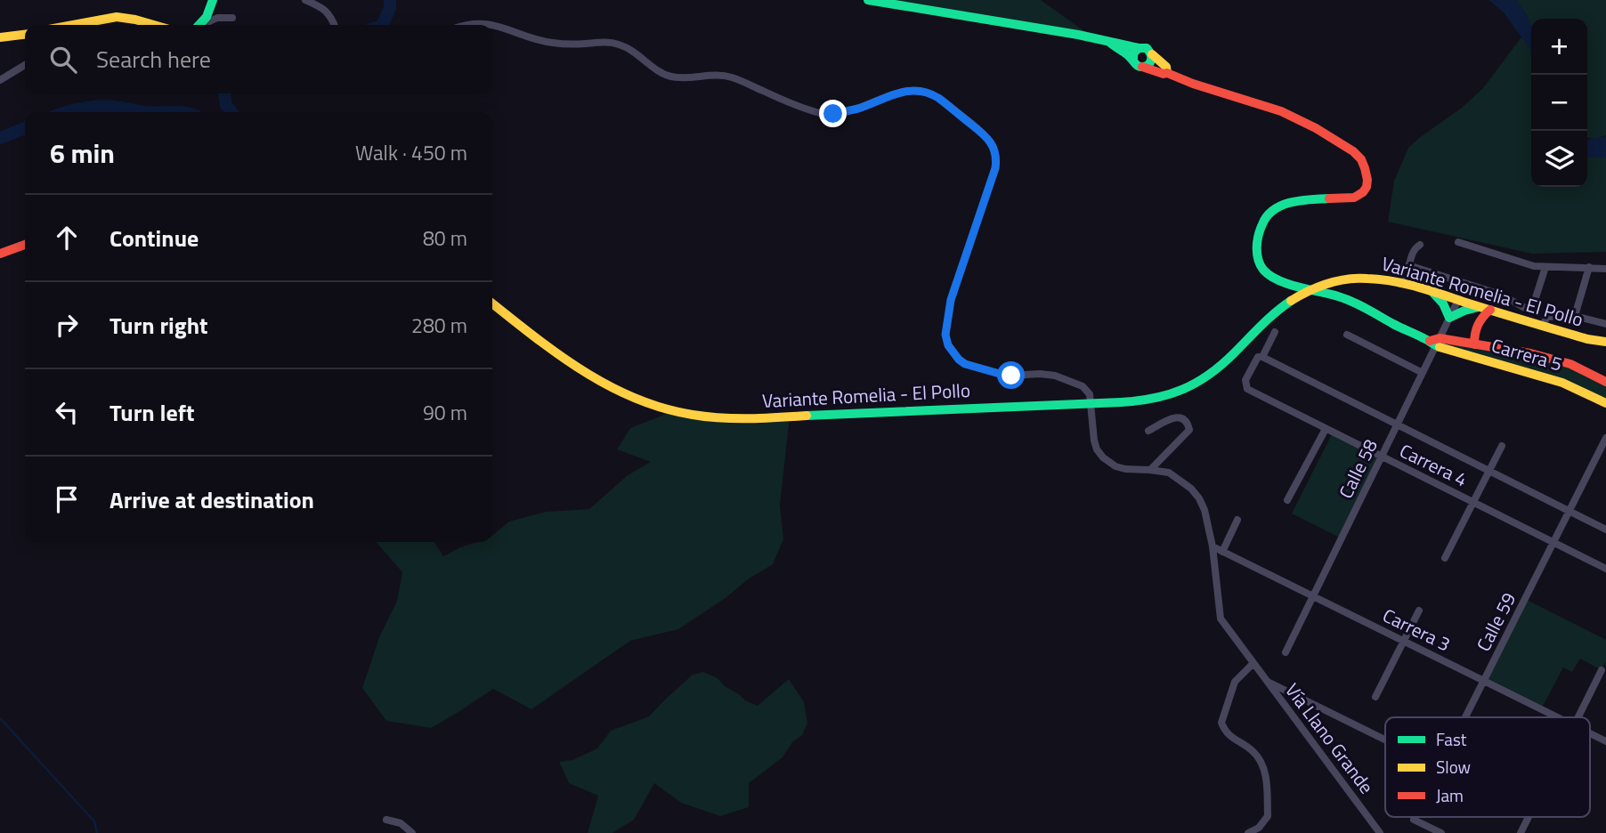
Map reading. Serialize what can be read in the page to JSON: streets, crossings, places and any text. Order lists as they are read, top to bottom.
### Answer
{
  "streets": {
    "main road": ["Variante Romelia - El Pollo", "Carrera 5"],
    "street": [
      "Carrera 4",
      "Calle 58",
      "Calle 59",
      "Carrera 3",
      "Vía Llano Grande"
    ]
  },
  "crossings": [
    ["Variante Romelia - El Pollo", "Calle 58"],
    ["Carrera 5", "Calle 58"],
    ["Carrera 4", "Calle 58"],
    ["Carrera 4", "Calle 59"],
    ["Calle 58", "Carrera 3"],
    ["Calle 59", "Carrera 3"],
    ["Carrera 3", "Vía Llano Grande"]
  ],
  "legend": ["Fast", "Slow", "Jam"],
  "page": {
    "map_buttons": ["+", "−"],
    "search": "Search here",
    "heading": ["6 min", "Walk · 450 m"],
    "list": [
      ["Continue", "80 m"],
      ["Turn right", "280 m"],
      ["Turn left", "90 m"],
      "Arrive at destination"
    ]
  }
}
